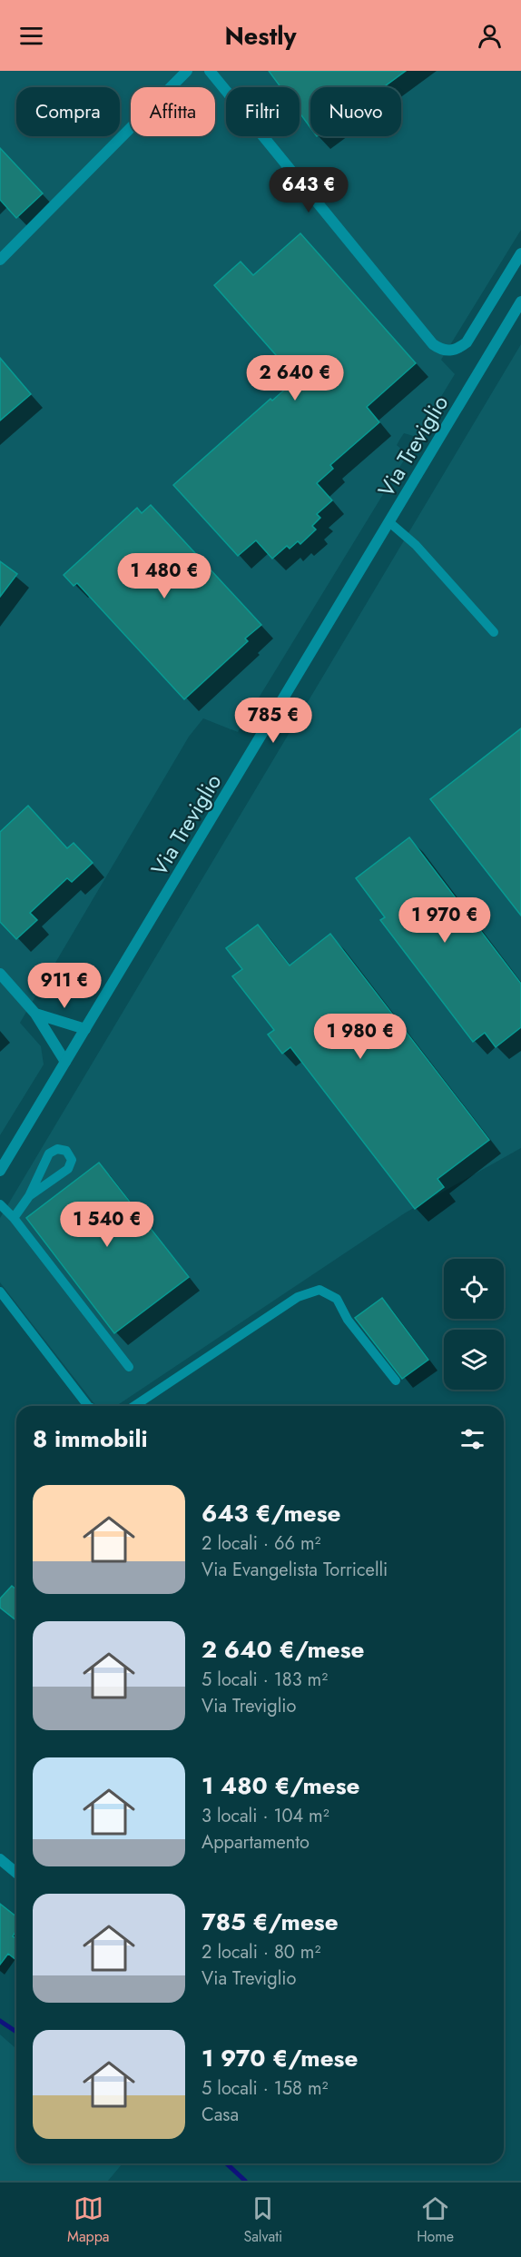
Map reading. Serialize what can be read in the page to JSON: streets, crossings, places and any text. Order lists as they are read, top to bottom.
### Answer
{
  "streets": {
    "street": ["Via Treviglio"]
  },
  "page": {
    "header": "Nestly",
    "chip": [
      "Compra",
      "Affitta",
      "Filtri",
      "Nuovo"
    ],
    "price": [
      "643 €",
      "2 640 €",
      "1 480 €",
      "785 €",
      "1 970 €",
      "911 €",
      "1 980 €",
      "1 540 €"
    ],
    "heading": "8 immobili",
    "list": [
      {
        "name": "643 €/mese",
        "note": "2 locali · 66 m² · Via Evangelista Torricelli"
      },
      {
        "name": "2 640 €/mese",
        "note": "5 locali · 183 m² · Via Treviglio"
      },
      {
        "name": "1 480 €/mese",
        "note": "3 locali · 104 m² · Appartamento"
      },
      {
        "name": "785 €/mese",
        "note": "2 locali · 80 m² · Via Treviglio"
      },
      {
        "name": "1 970 €/mese",
        "note": "5 locali · 158 m² · Casa"
      }
    ],
    "tabs": ["Mappa", "Salvati", "Home"]
  }
}
